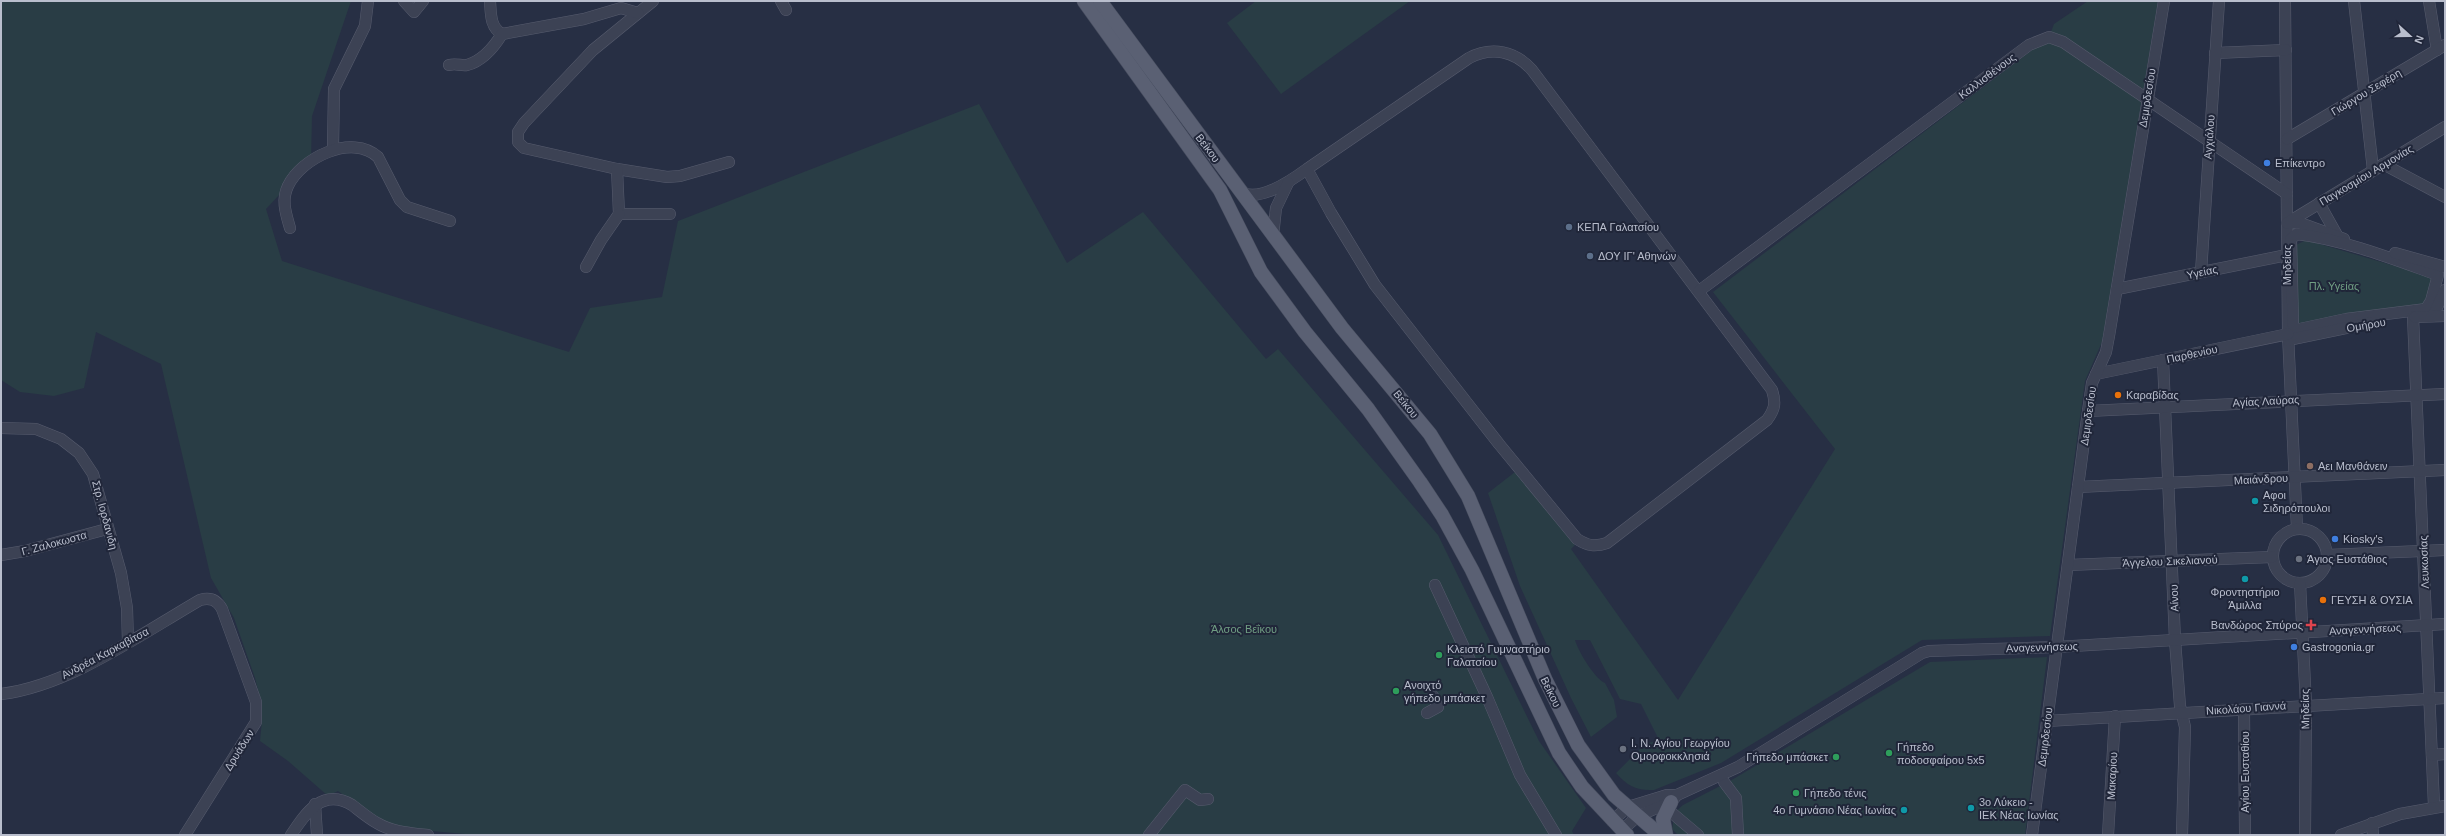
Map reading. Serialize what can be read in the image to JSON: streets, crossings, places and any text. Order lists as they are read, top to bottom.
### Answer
{
  "streets": {
    "main road": ["Βεΐκου"],
    "street": [
      "Καλλισθένους",
      "Γιώργου Σεφέρη",
      "Δεμιρδεσίου",
      "Αγχιάλου",
      "Παγκοσμίου Αρμονίας",
      "Μηδείας",
      "Υγείας",
      "Ομήρου",
      "Παρθενίου",
      "Αγίας Λαύρας",
      "Μαιάνδρου",
      "Στρ. Ιορδανιδη",
      "Γ. Ζαλοκωστα",
      "Άγγελου Σικελιανού",
      "Λευκωσίας",
      "Αίνου",
      "Αναγεννήσεως",
      "Ανδρέα Καρκαβίτσα",
      "Νικολάου Γιαννά",
      "Δρυάδων",
      "Αγίου Ευσταθίου",
      "Μακαρίου"
    ]
  },
  "crossings": [
    ["Καλλισθένους", "Δεμιρδεσίου"],
    ["Καλλισθένους", "Αγχιάλου"],
    ["Καλλισθένους", "Μηδείας"],
    ["Γιώργου Σεφέρη", "Μηδείας"],
    ["Δεμιρδεσίου", "Υγείας"],
    ["Δεμιρδεσίου", "Παρθενίου"],
    ["Δεμιρδεσίου", "Αγίας Λαύρας"],
    ["Δεμιρδεσίου", "Μαιάνδρου"],
    ["Δεμιρδεσίου", "Άγγελου Σικελιανού"],
    ["Δεμιρδεσίου", "Αναγεννήσεως"],
    ["Δεμιρδεσίου", "Νικολάου Γιαννά"],
    ["Αγχιάλου", "Υγείας"],
    ["Βεΐκου", "Αναγεννήσεως"],
    ["Παγκοσμίου Αρμονίας", "Μηδείας"],
    ["Μηδείας", "Υγείας"],
    ["Μηδείας", "Ομήρου"],
    ["Μηδείας", "Παρθενίου"],
    ["Μηδείας", "Αγίας Λαύρας"],
    ["Μηδείας", "Μαιάνδρου"],
    ["Μηδείας", "Άγγελου Σικελιανού"],
    ["Μηδείας", "Αναγεννήσεως"],
    ["Μηδείας", "Νικολάου Γιαννά"],
    ["Ομήρου", "Παρθενίου"],
    ["Ομήρου", "Λευκωσίας"],
    ["Παρθενίου", "Αίνου"],
    ["Αγίας Λαύρας", "Λευκωσίας"],
    ["Αγίας Λαύρας", "Αίνου"],
    ["Μαιάνδρου", "Λευκωσίας"],
    ["Μαιάνδρου", "Αίνου"],
    ["Στρ. Ιορδανιδη", "Γ. Ζαλοκωστα"],
    ["Στρ. Ιορδανιδη", "Ανδρέα Καρκαβίτσα"],
    ["Άγγελου Σικελιανού", "Αίνου"],
    ["Λευκωσίας", "Αναγεννήσεως"],
    ["Λευκωσίας", "Νικολάου Γιαννά"],
    ["Αίνου", "Αναγεννήσεως"],
    ["Αίνου", "Νικολάου Γιαννά"],
    ["Ανδρέα Καρκαβίτσα", "Δρυάδων"],
    ["Νικολάου Γιαννά", "Αγίου Ευσταθίου"],
    ["Νικολάου Γιαννά", "Μακαρίου"]
  ],
  "parks": ["Πλ. Υγείας", "Άλσος Βεΐκου"],
  "places": {
    "other": [
      "Επίκεντρο",
      "ΚΕΠΑ Γαλατσίου",
      "ΔΟΥ ΙΓ' Αθηνών",
      "Καραβίδας",
      "Αει Μανθάνειν",
      "Αφοι Σιδηρόπουλοι",
      "Kiosky's",
      "Άγιος Ευστάθιος",
      "Φροντηστήριο Άμιλλα",
      "ΓΕΥΣΗ & ΟΥΣΙΑ",
      "Gastrogonia.gr",
      "Κλειστό Γυμναστήριο Γαλατσίου",
      "Ανοιχτό γήπεδο μπάσκετ",
      "Ι. Ν. Αγίου Γεωργίου Ομορφοκκλησιά",
      "Γήπεδο ποδοσφαίρου 5x5",
      "Γήπεδο μπάσκετ",
      "Γήπεδο τένις",
      "3ο Λύκειο - ΙΕΚ Νέας Ιωνίας",
      "4ο Γυμνάσιο Νέας Ιωνίας"
    ],
    "health": ["Βανδώρος Σπύρος"]
  },
  "north": "right"
}
